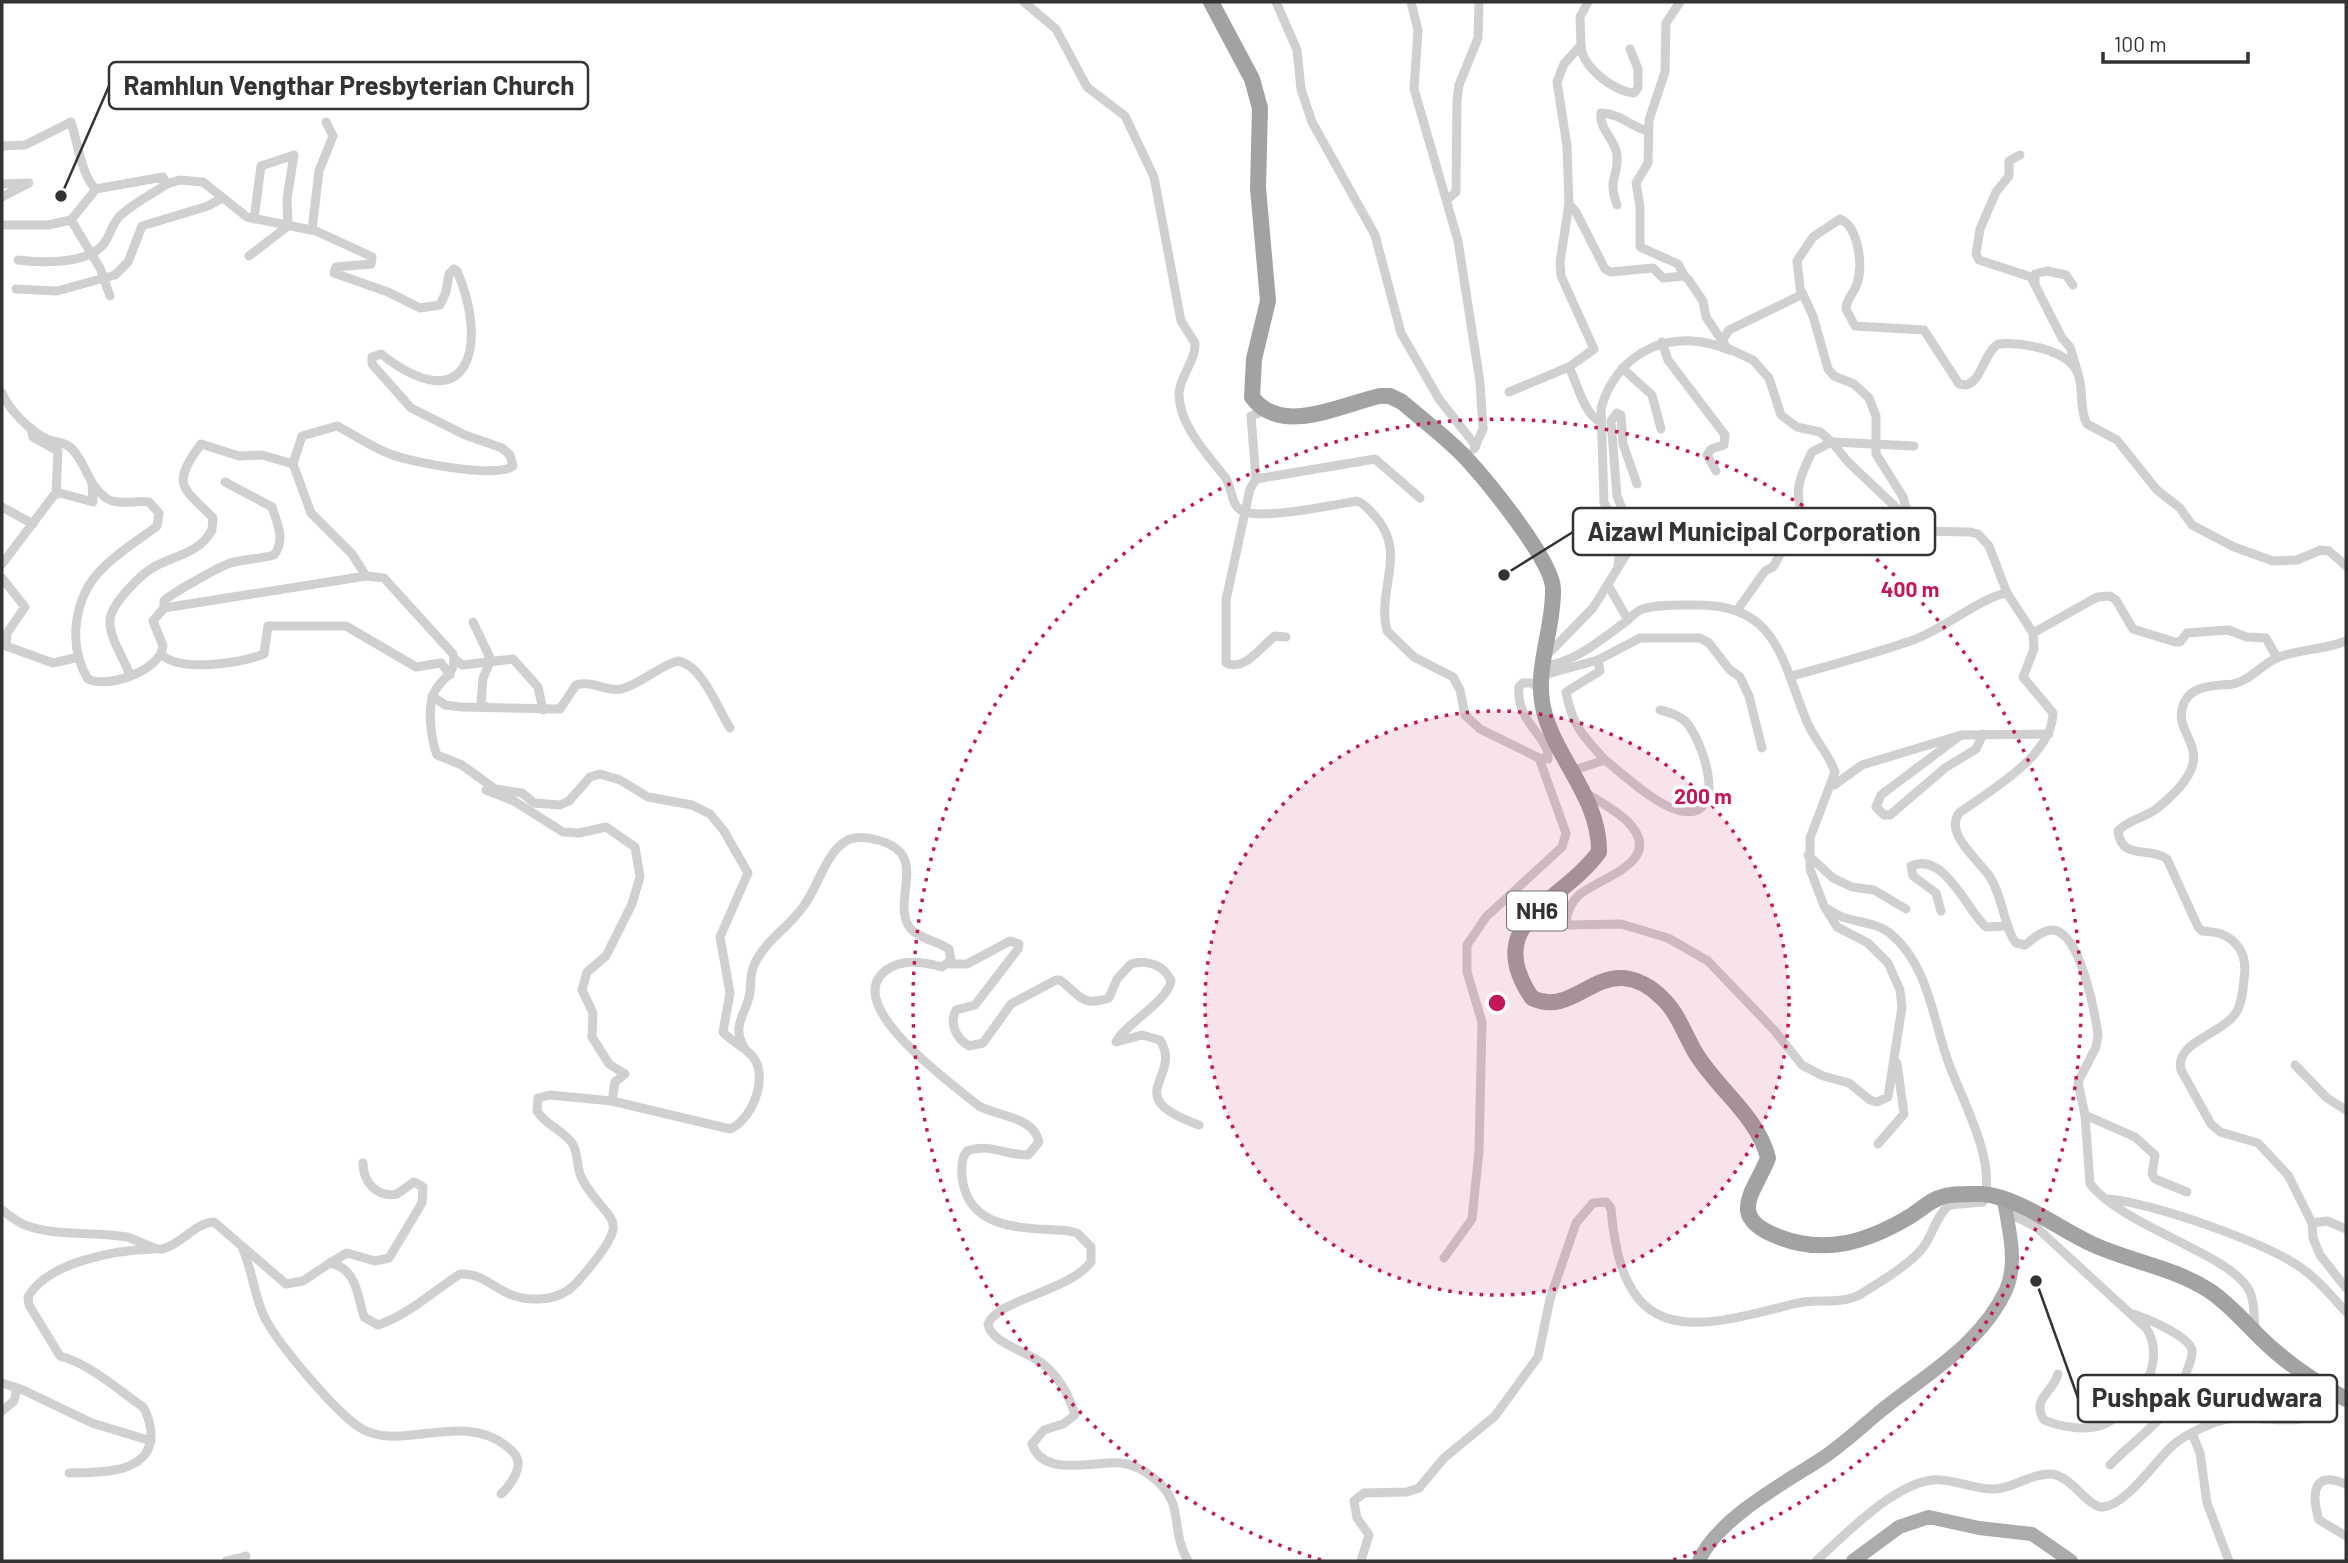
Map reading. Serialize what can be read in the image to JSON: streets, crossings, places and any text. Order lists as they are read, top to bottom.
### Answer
{
  "streets": {
    "highway": ["NH6"]
  },
  "places": ["Ramhlun Vengthar Presbyterian Church", "Aizawl Municipal Corporation", "Pushpak Gurudwara"],
  "scale_bar": "100 m",
  "rings": ["400 m", "200 m"]
}
